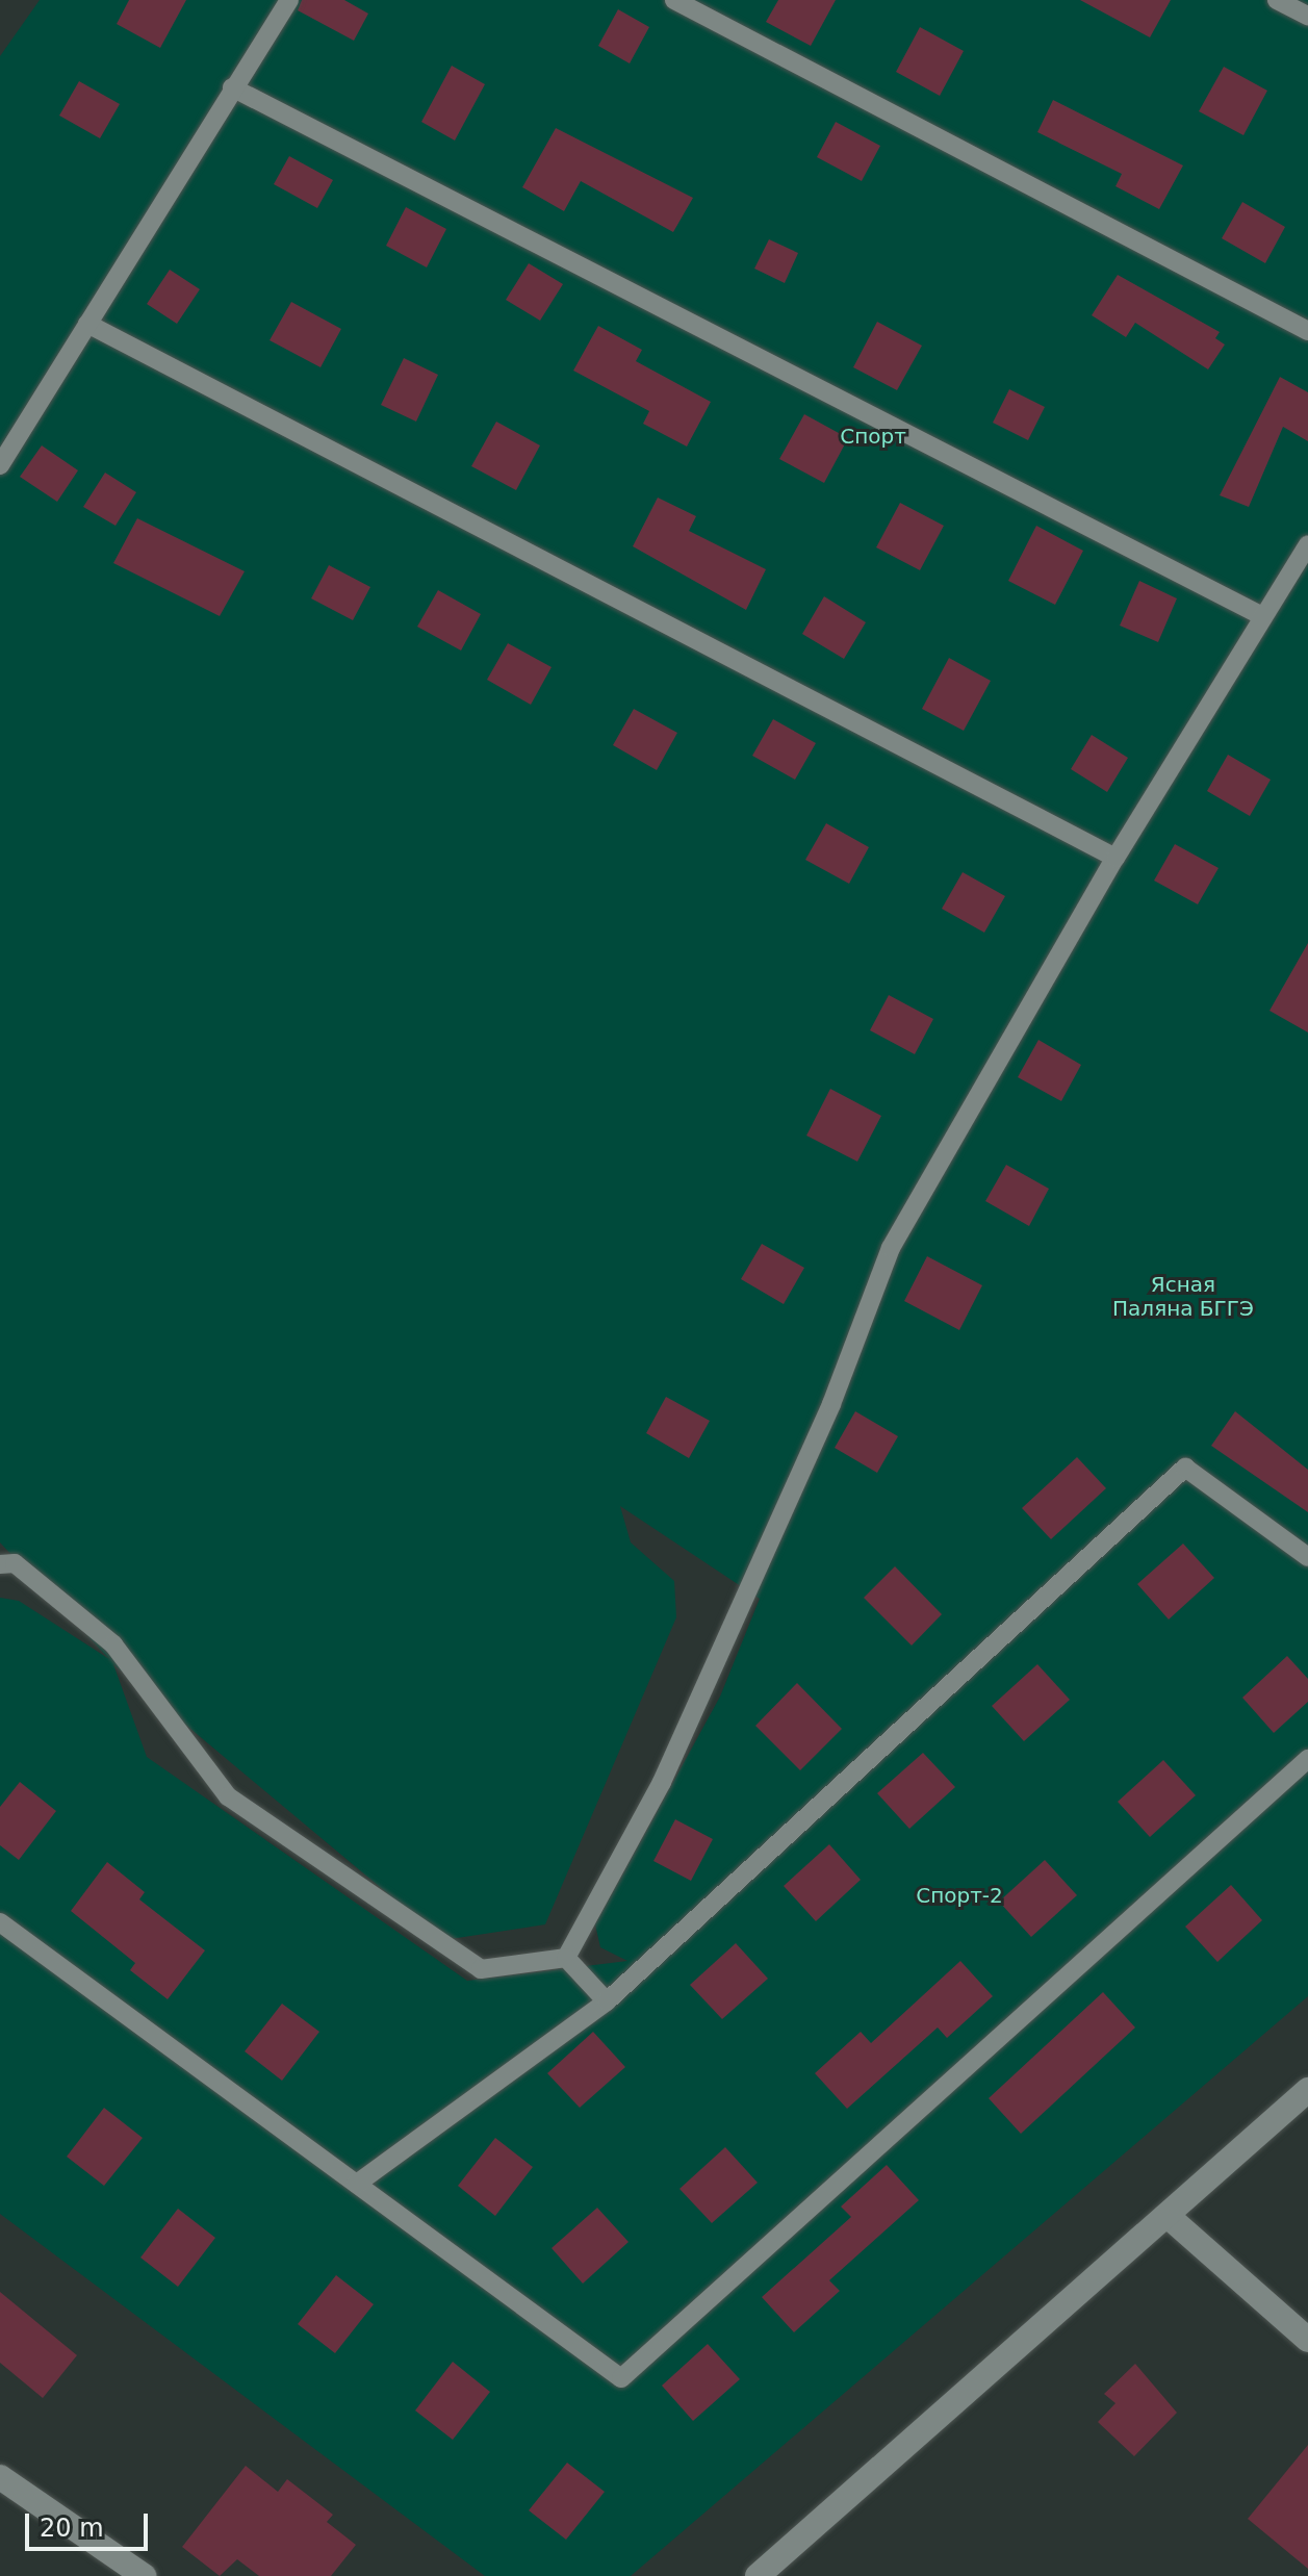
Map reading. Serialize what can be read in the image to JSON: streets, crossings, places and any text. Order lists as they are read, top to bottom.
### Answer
{
  "parks": ["Спорт", "Ясная Паляна БГГЭ", "Спорт-2"],
  "scale_bar": "20 m"
}
